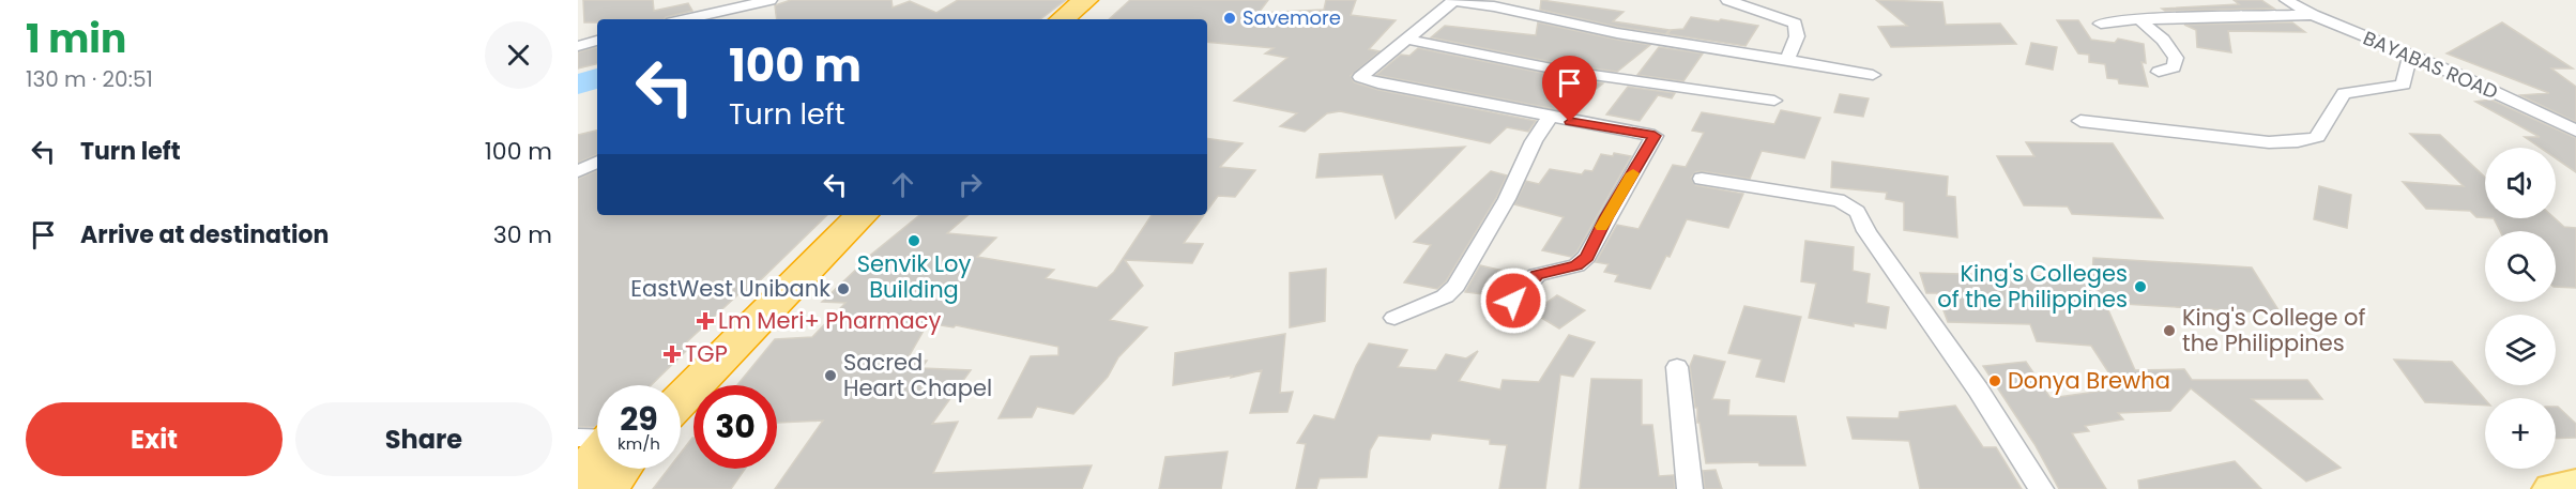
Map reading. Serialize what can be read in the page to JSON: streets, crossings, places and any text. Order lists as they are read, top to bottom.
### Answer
{
  "streets": {
    "street": ["BAYABAS ROAD"]
  },
  "places": {
    "other": [
      "Savemore",
      "Senvik Loy Building",
      "King's Colleges of the Philippines",
      "EastWest Unibank",
      "King's College of the Philippines",
      "Sacred Heart Chapel",
      "Donya Brewha"
    ],
    "health": ["Lm Meri+ Pharmacy", "TGP"]
  },
  "page": {
    "heading": ["1 min", "130 m · 20:51"],
    "turn": ["100 m", "Turn left"],
    "list": [
      {
        "name": "Turn left",
        "value": "100 m"
      },
      {
        "name": "Arrive at destination",
        "value": "30 m"
      }
    ],
    "map_buttons": "+",
    "speed": "29 km/h",
    "limit": "30",
    "buttons": ["Exit", "Share"]
  }
}
